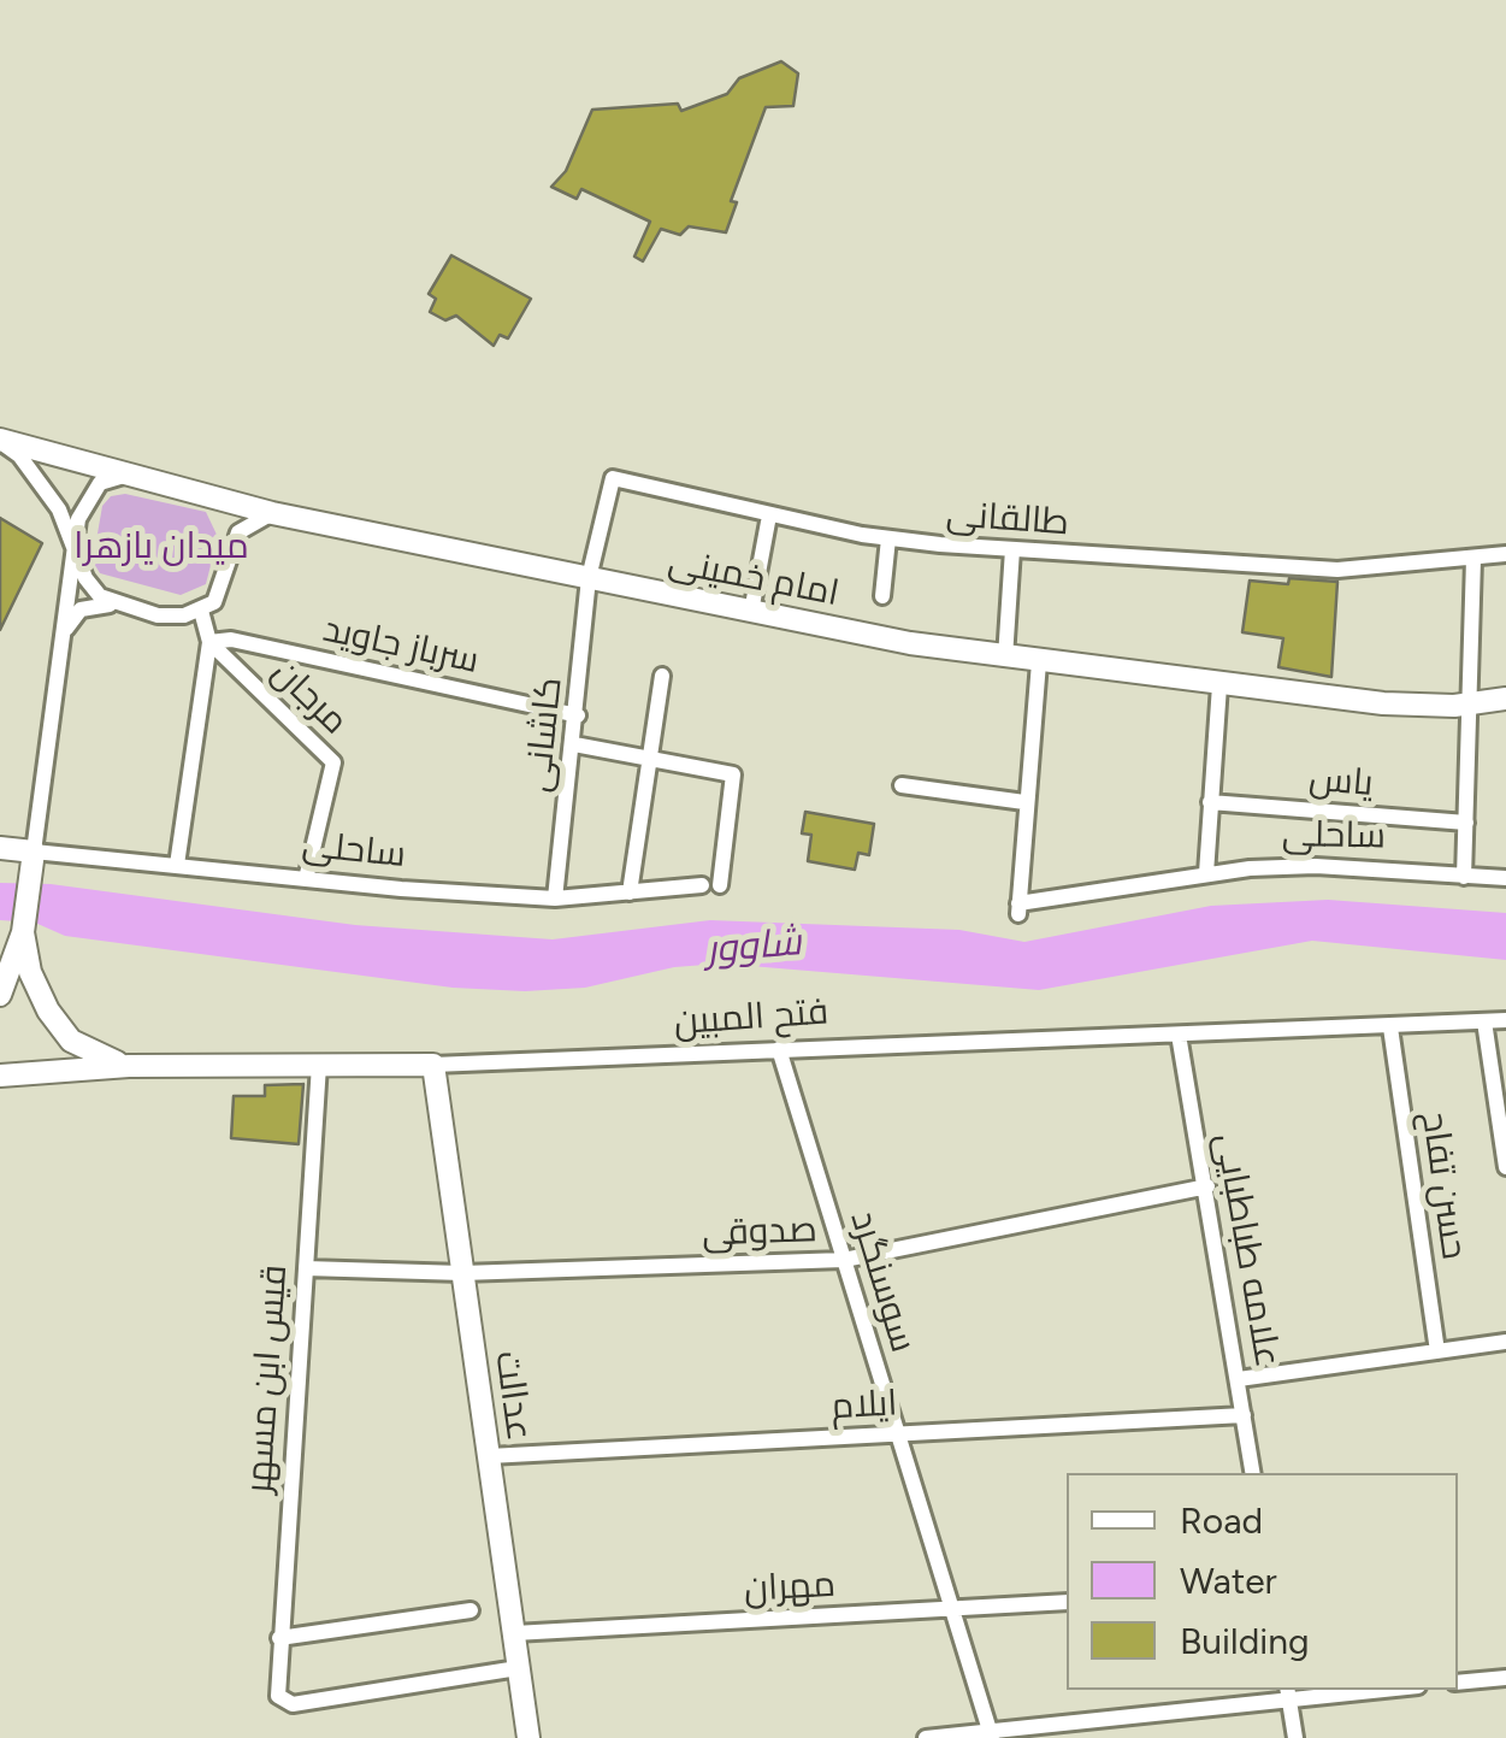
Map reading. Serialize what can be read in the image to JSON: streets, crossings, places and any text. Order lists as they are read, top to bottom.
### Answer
{
  "streets": {
    "street": [
      "طالقانی",
      "امام خمینی",
      "سرباز جاوید",
      "مرجان",
      "کاشانی",
      "یاس",
      "ساحلی",
      "فتح المبین",
      "حسن تفاح",
      "صدوقی",
      "علامه طباطبایی",
      "سوسنگرد",
      "قیس ابن مسهر",
      "عدالت",
      "ایلام",
      "مهران"
    ]
  },
  "crossings": [
    ["طالقانی", "امام خمینی"],
    ["طالقانی", "کاشانی"],
    ["امام خمینی", "کاشانی"],
    ["سرباز جاوید", "مرجان"],
    ["سرباز جاوید", "کاشانی"],
    ["مرجان", "ساحلی"],
    ["کاشانی", "ساحلی"],
    ["فتح المبین", "حسن تفاح"],
    ["فتح المبین", "علامه طباطبایی"],
    ["فتح المبین", "سوسنگرد"],
    ["فتح المبین", "قیس ابن مسهر"],
    ["فتح المبین", "عدالت"],
    ["صدوقی", "علامه طباطبایی"],
    ["صدوقی", "سوسنگرد"],
    ["صدوقی", "قیس ابن مسهر"],
    ["صدوقی", "عدالت"],
    ["علامه طباطبایی", "ایلام"],
    ["سوسنگرد", "ایلام"],
    ["سوسنگرد", "مهران"],
    ["قیس ابن مسهر", "عدالت"],
    ["عدالت", "ایلام"],
    ["عدالت", "مهران"]
  ],
  "water": ["شاوور"],
  "parks": ["میدان یازهرا"],
  "legend": ["Road", "Water", "Building"]
}
